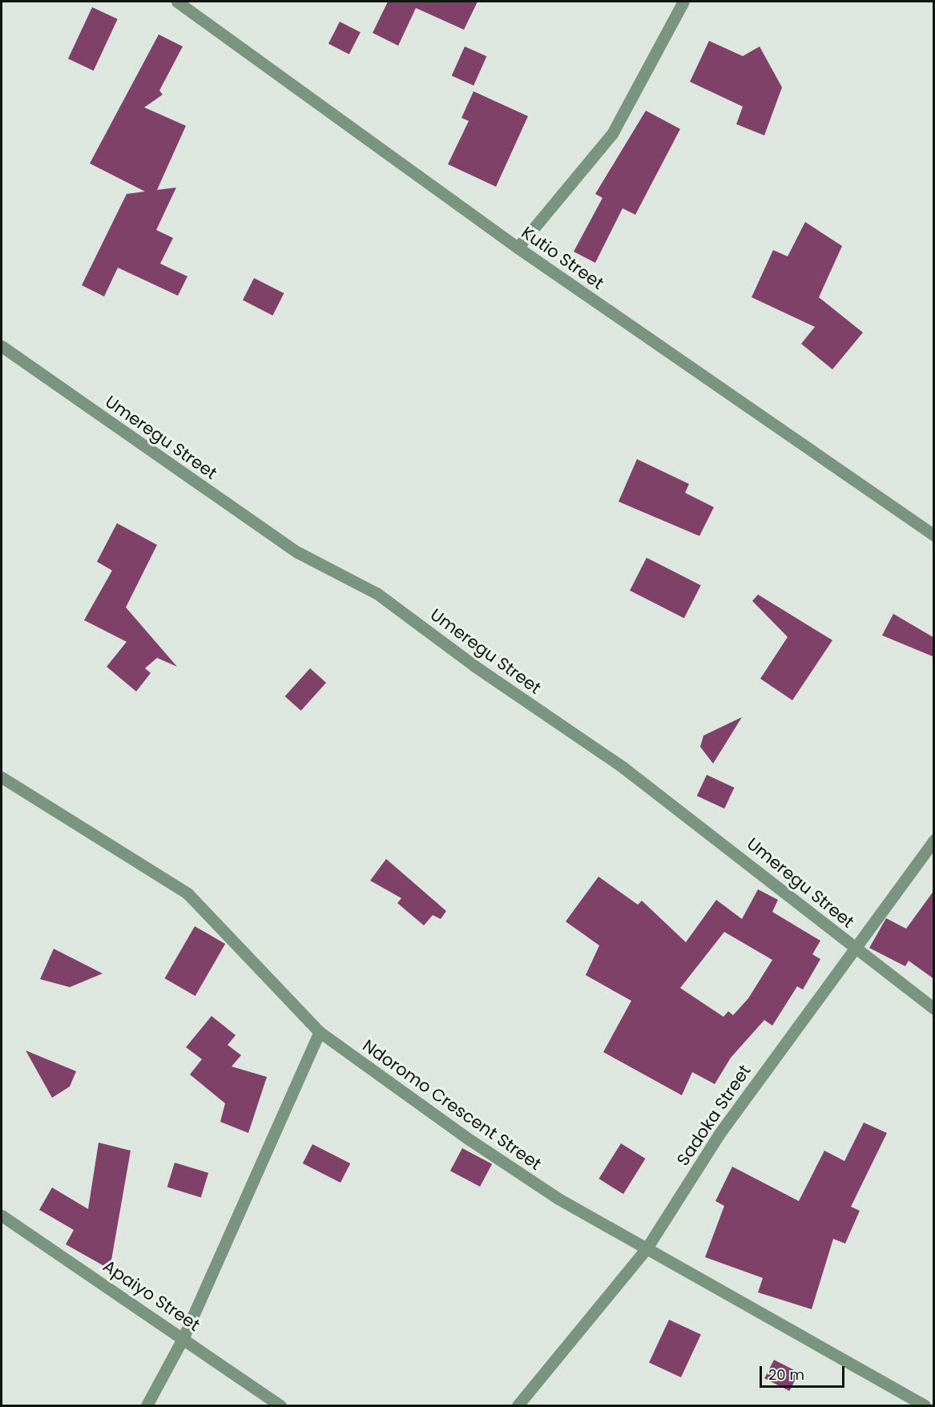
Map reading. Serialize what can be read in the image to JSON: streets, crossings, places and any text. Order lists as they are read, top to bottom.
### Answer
{
  "streets": {
    "street": [
      "Kutio Street",
      "Umeregu Street",
      "Ndoromo Crescent Street",
      "Sadoka Street",
      "Apaiyo Street"
    ]
  },
  "crossings": [
    ["Umeregu Street", "Sadoka Street"],
    ["Ndoromo Crescent Street", "Sadoka Street"]
  ],
  "scale_bar": "20 m"
}
